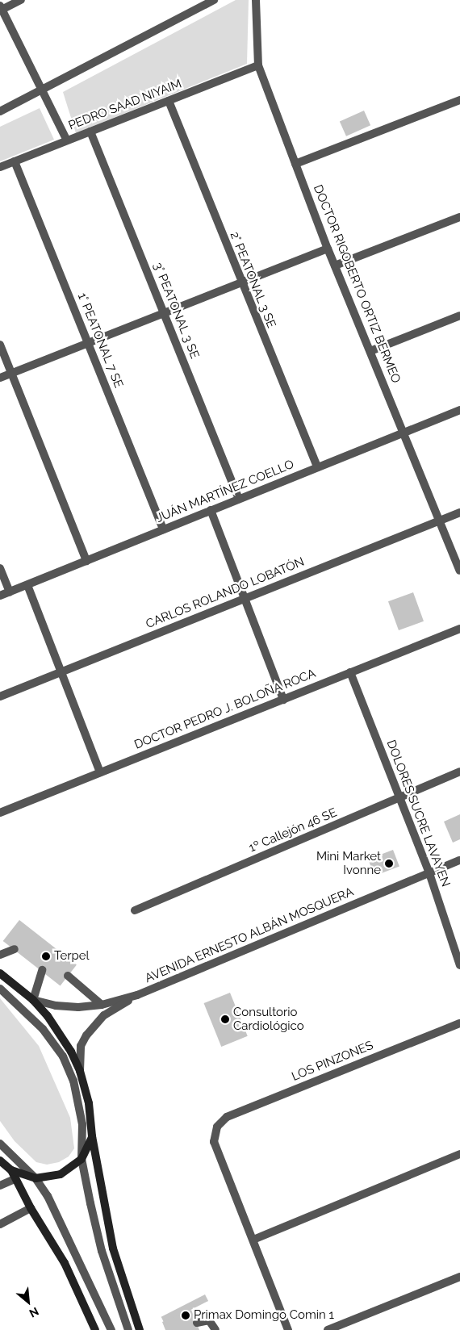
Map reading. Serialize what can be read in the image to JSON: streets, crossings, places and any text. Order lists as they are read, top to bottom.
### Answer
{
  "streets": {
    "street": [
      "PEDRO SAAD NIYAIM",
      "2° PEATONAL 3 SE",
      "DOCTOR RIGOBERTO ORTIZ BERMEO",
      "3° PEATONAL 3 SE",
      "1° PEATONAL 7 SE",
      "JUÁN MARTÍNEZ COELLO",
      "CARLOS ROLANDO LOBATÓN",
      "DOCTOR PEDRO J. BOLOÑA ROCA",
      "DOLORES SUCRE LAVAYEN",
      "1º Callejón 46 SE",
      "AVENIDA ERNESTO ALBÁN MOSQUERA",
      "LOS PINZONES"
    ]
  },
  "crossings": [
    ["PEDRO SAAD NIYAIM", "2° PEATONAL 3 SE"],
    ["PEDRO SAAD NIYAIM", "DOCTOR RIGOBERTO ORTIZ BERMEO"],
    ["PEDRO SAAD NIYAIM", "3° PEATONAL 3 SE"],
    ["PEDRO SAAD NIYAIM", "1° PEATONAL 7 SE"],
    ["2° PEATONAL 3 SE", "JUÁN MARTÍNEZ COELLO"],
    ["DOCTOR RIGOBERTO ORTIZ BERMEO", "JUÁN MARTÍNEZ COELLO"],
    ["DOCTOR RIGOBERTO ORTIZ BERMEO", "CARLOS ROLANDO LOBATÓN"],
    ["3° PEATONAL 3 SE", "JUÁN MARTÍNEZ COELLO"],
    ["1° PEATONAL 7 SE", "JUÁN MARTÍNEZ COELLO"],
    ["DOCTOR PEDRO J. BOLOÑA ROCA", "DOLORES SUCRE LAVAYEN"],
    ["DOLORES SUCRE LAVAYEN", "1º Callejón 46 SE"],
    ["DOLORES SUCRE LAVAYEN", "AVENIDA ERNESTO ALBÁN MOSQUERA"]
  ],
  "places": [
    "Mini Market Ivonne",
    "Terpel",
    "Consultorio Cardiológico",
    "Primax Domingo Comin 1"
  ],
  "north": "bottom right"
}
